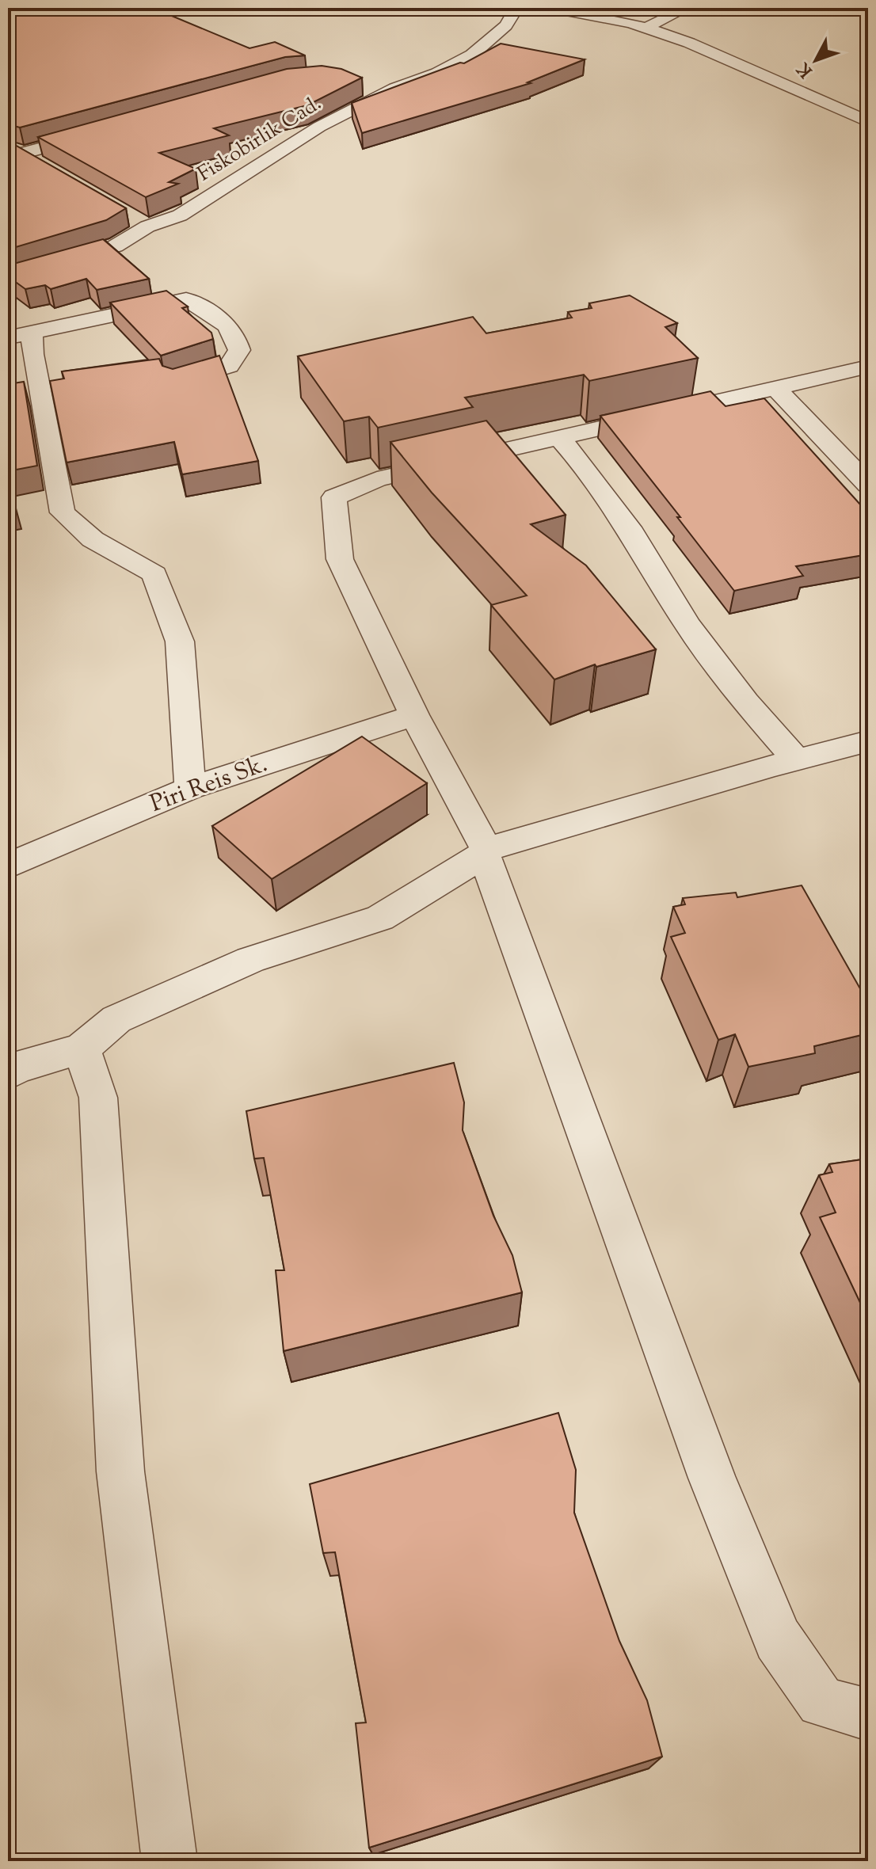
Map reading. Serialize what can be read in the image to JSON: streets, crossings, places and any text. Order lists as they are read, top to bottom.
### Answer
{
  "streets": {
    "street": ["Fiskobirlik Cad.", "Piri Reis Sk."]
  },
  "north": "bottom left"
}
